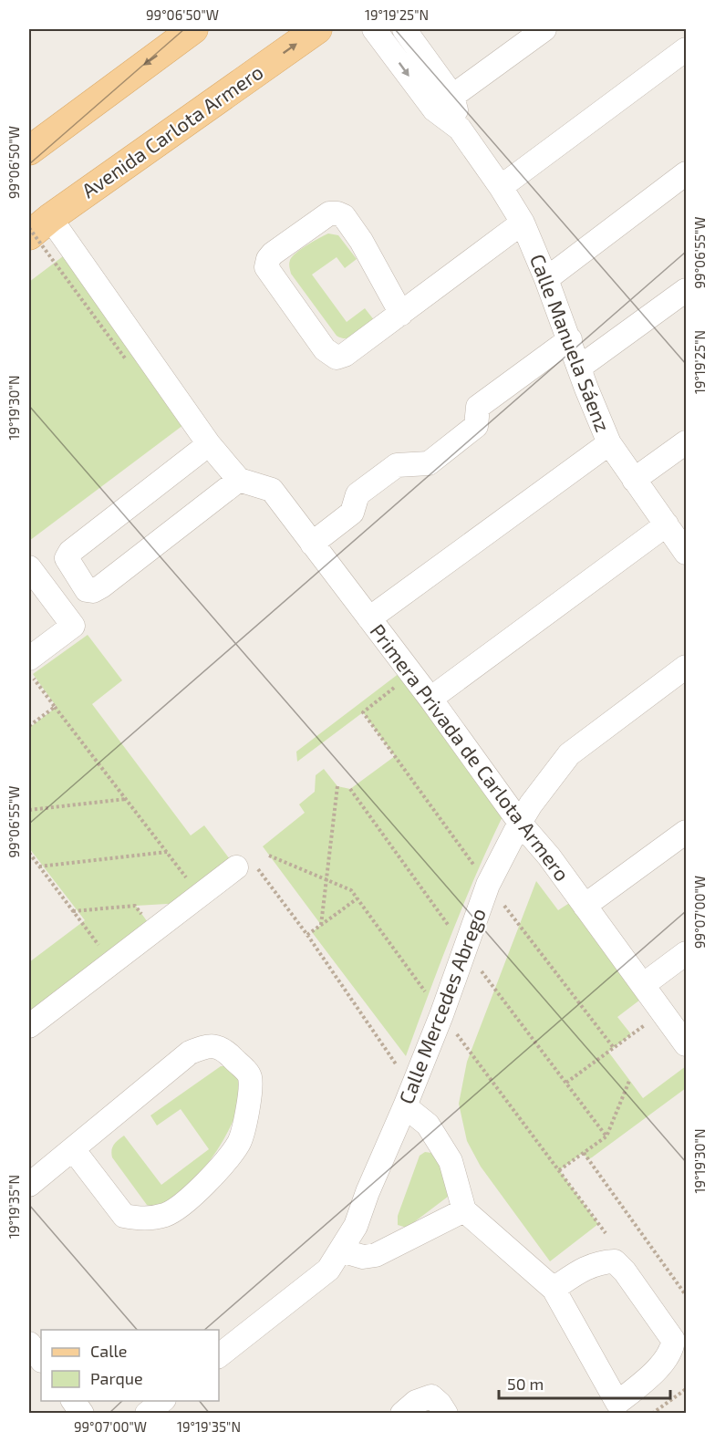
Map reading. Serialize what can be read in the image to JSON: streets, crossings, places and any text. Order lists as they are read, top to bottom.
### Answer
{
  "streets": {
    "main road": ["Avenida Carlota Armero"],
    "street": ["Calle Manuela Sáenz", "Primera Privada de Carlota Armero", "Calle Mercedes Abrego"]
  },
  "crossings": [
    ["Primera Privada de Carlota Armero", "Calle Mercedes Abrego"]
  ],
  "legend": ["Calle", "Parque"],
  "scale_bar": "50 m",
  "coordinates": [
    "99°06'50\"W",
    "19°19'25\"N",
    "99°06'55\"W",
    "19°19'30\"N",
    "99°07'00\"W",
    "19°19'35\"N"
  ]
}
